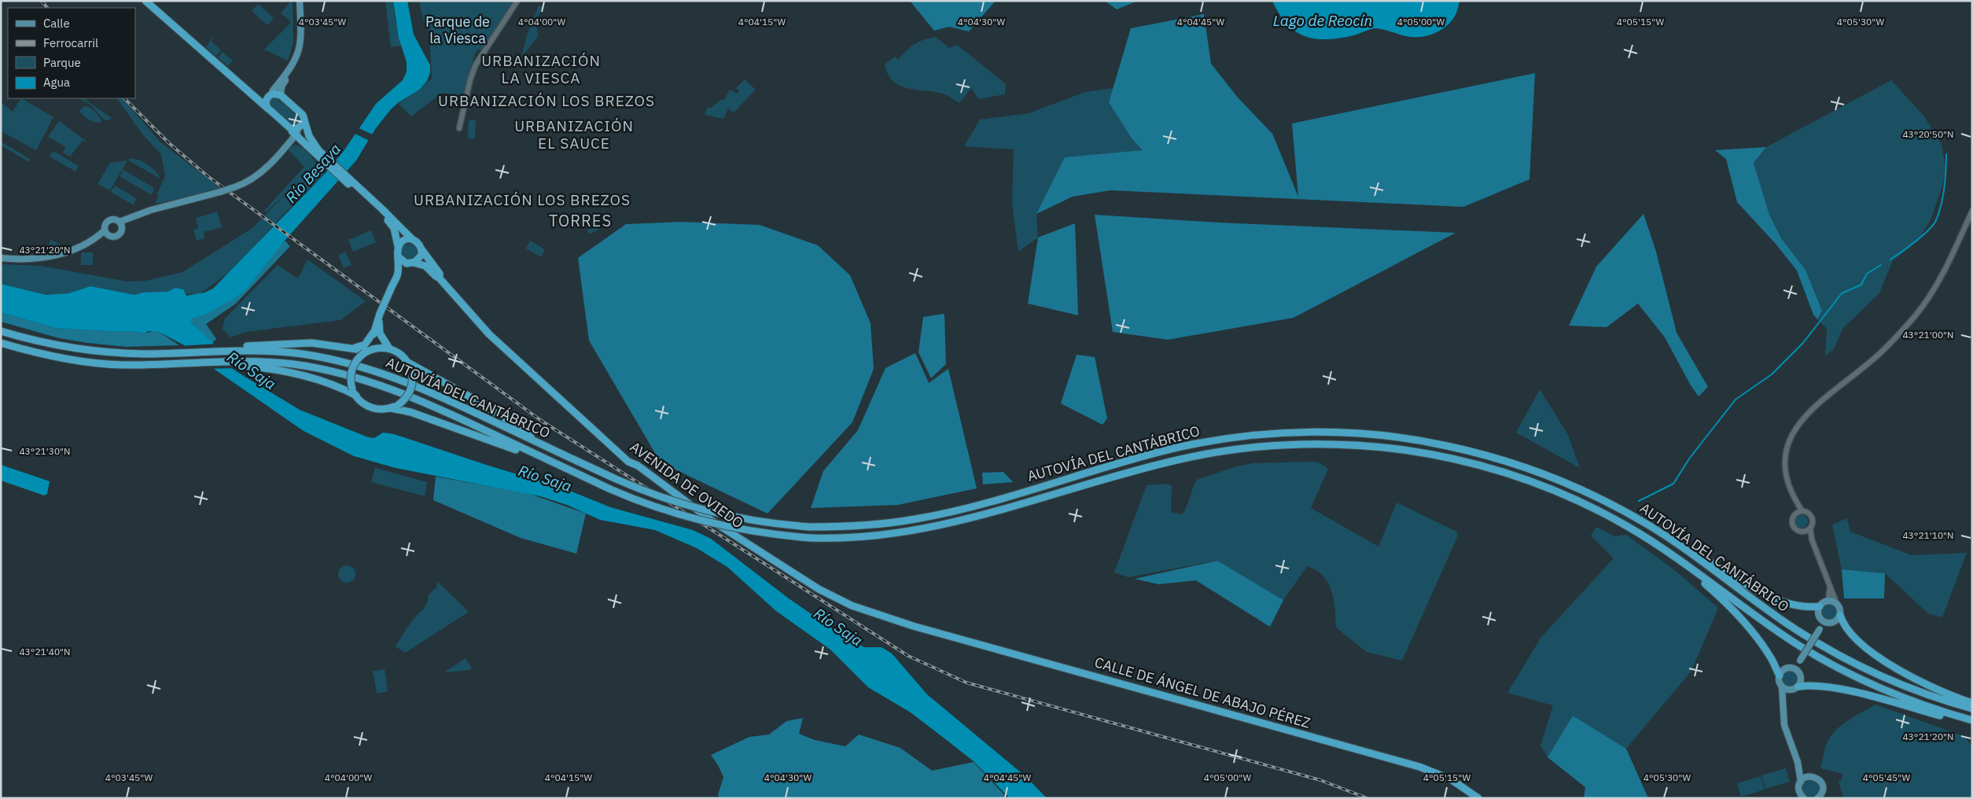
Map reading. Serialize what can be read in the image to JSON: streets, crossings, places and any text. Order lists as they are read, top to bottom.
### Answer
{
  "streets": {
    "highway": ["AUTOVÍA DEL CANTÁBRICO", "AVENIDA DE OVIEDO", "CALLE DE ÁNGEL DE ABAJO PÉREZ"]
  },
  "crossings": [
    ["AVENIDA DE OVIEDO", "CALLE DE ÁNGEL DE ABAJO PÉREZ"]
  ],
  "districts": [
    "URBANIZACIÓN LA VIESCA",
    "URBANIZACIÓN LOS BREZOS",
    "URBANIZACIÓN EL SAUCE",
    "URBANIZACIÓN LOS BREZOS",
    "TORRES"
  ],
  "water": ["Lago de Reocín", "Río Besaya", "Río Saja"],
  "parks": ["Parque de la Viesca"],
  "legend": [
    "Calle",
    "Ferrocarril",
    "Parque",
    "Agua"
  ],
  "coordinates": [
    "4°03'45\"W",
    "4°04'00\"W",
    "4°04'15\"W",
    "4°05'15\"W",
    "4°04'30\"W",
    "4°04'45\"W",
    "4°05'00\"W",
    "4°05'30\"W",
    "43°20'50\"N",
    "43°21'20\"N",
    "43°21'00\"N",
    "43°21'30\"N",
    "43°21'10\"N",
    "43°21'40\"N",
    "4°05'45\"W"
  ]
}
